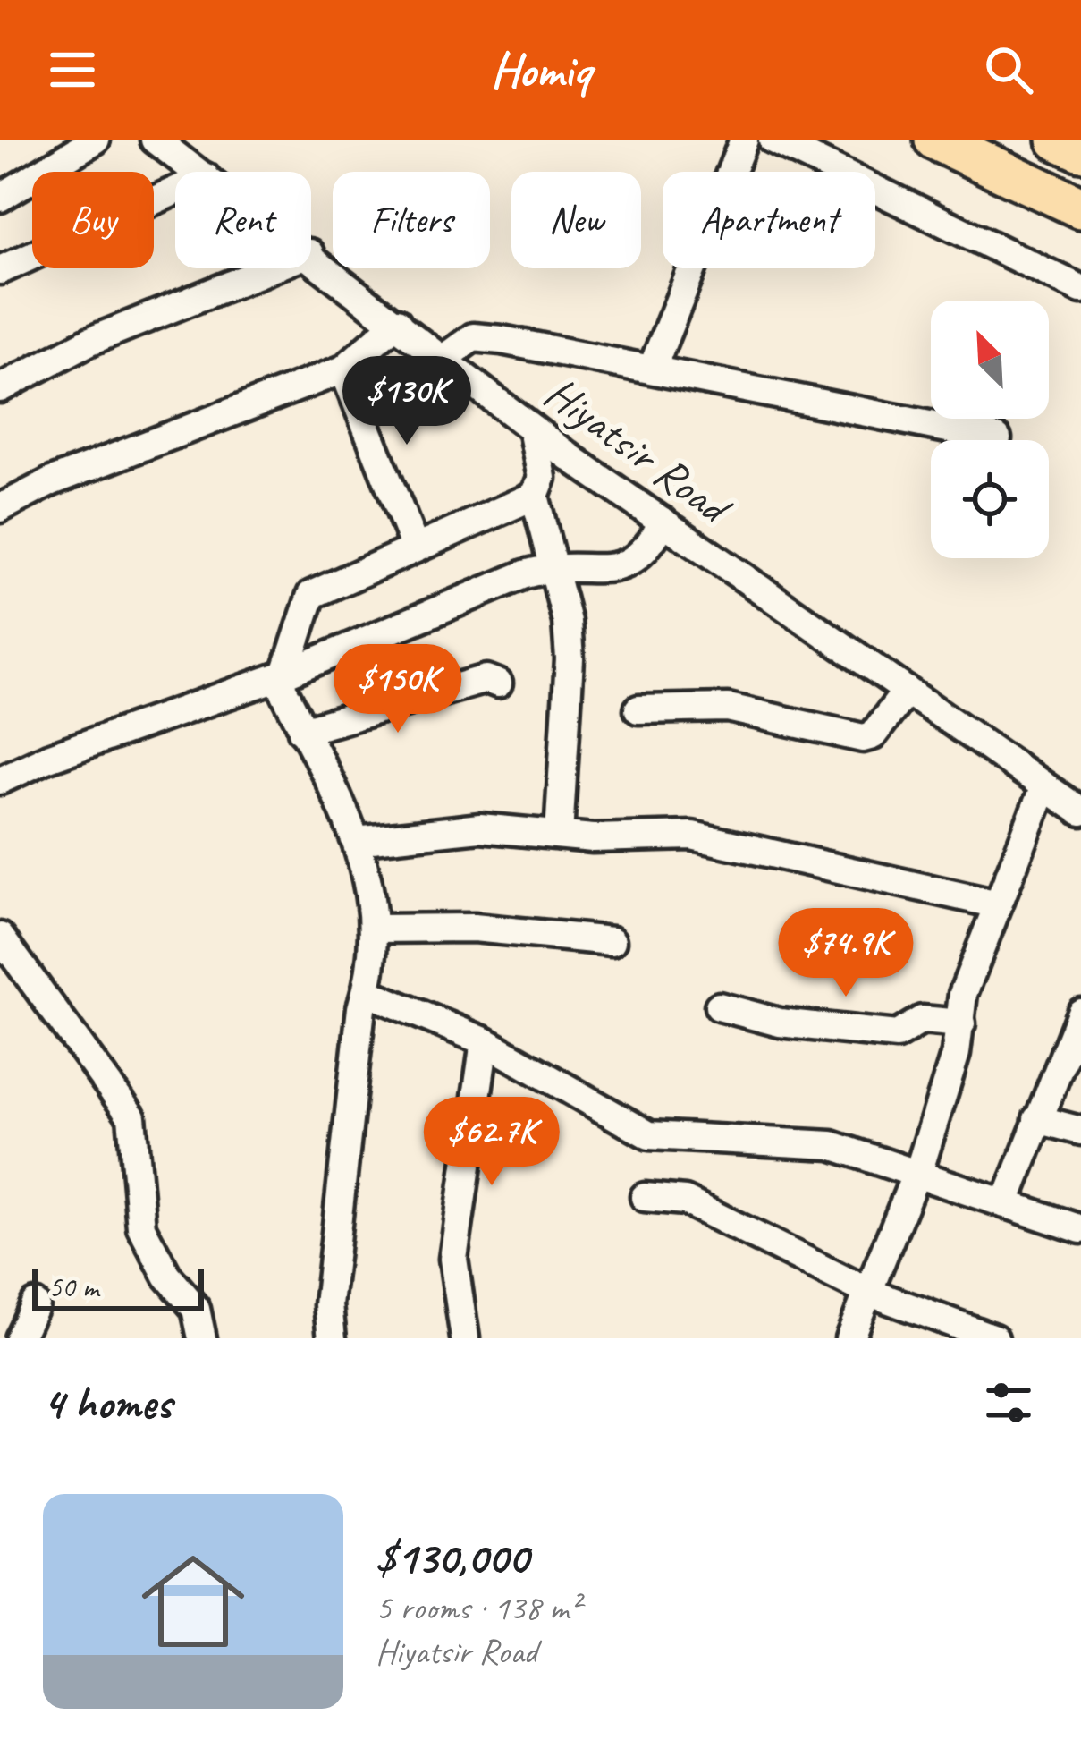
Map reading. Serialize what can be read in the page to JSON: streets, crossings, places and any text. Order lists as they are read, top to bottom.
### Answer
{
  "streets": {
    "street": ["Hiyatsir Road"]
  },
  "scale_bar": "50 m",
  "north": "top left",
  "page": {
    "header": "Homiq",
    "chip": [
      "Buy",
      "Rent",
      "Filters",
      "New",
      "Apartment"
    ],
    "price": [
      "$130K",
      "$150K",
      "$74.9K",
      "$62.7K"
    ],
    "scale": "50 m",
    "heading": "4 homes",
    "list": [
      {
        "name": "$130,000",
        "note": "5 rooms · 138 m² · Hiyatsir Road"
      }
    ]
  }
}
